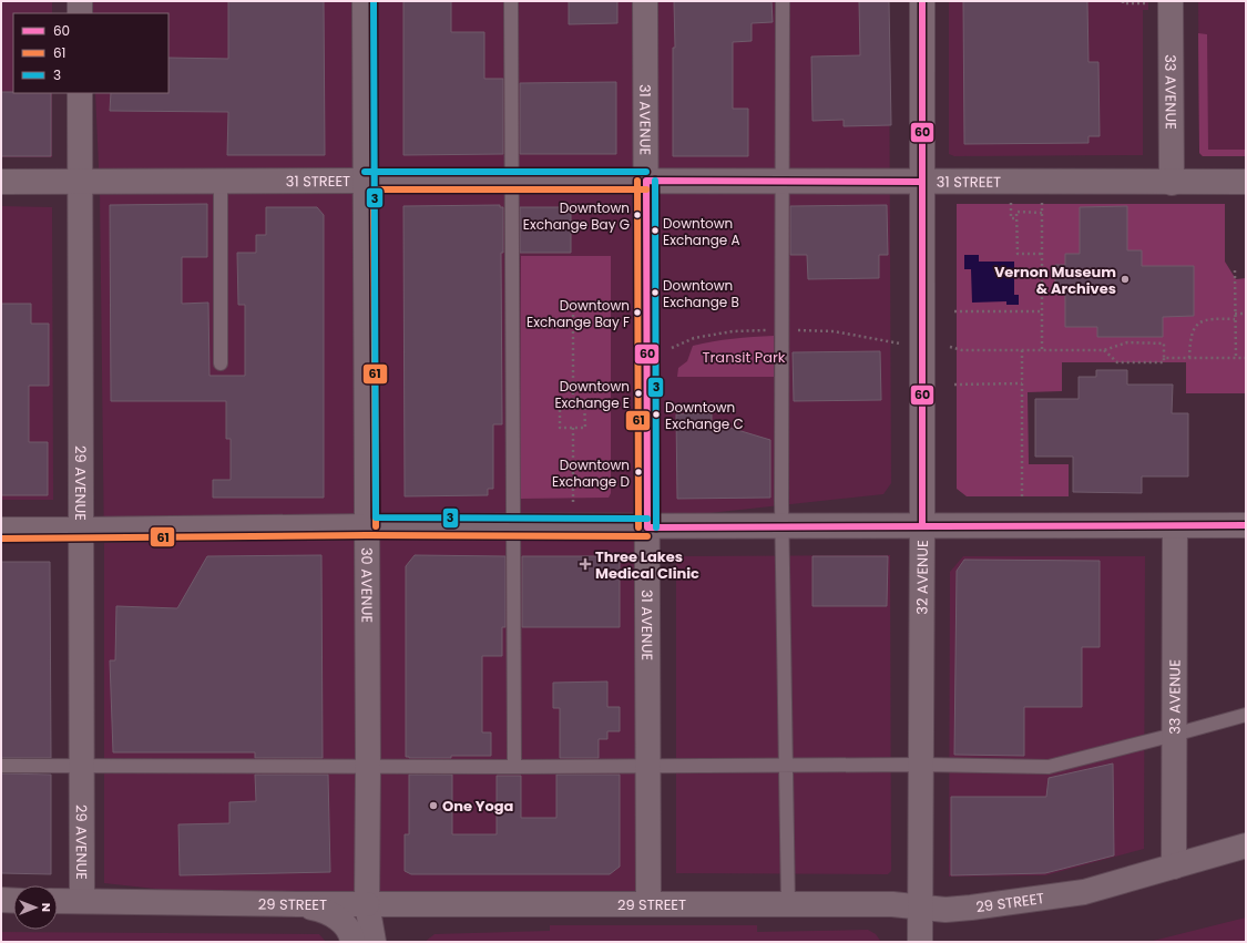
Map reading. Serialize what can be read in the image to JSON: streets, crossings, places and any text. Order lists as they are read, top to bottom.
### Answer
{
  "streets": {
    "street": [
      "33 AVENUE",
      "31 AVENUE",
      "31 STREET",
      "29 AVENUE",
      "32 AVENUE",
      "30 AVENUE",
      "29 STREET"
    ]
  },
  "crossings": [
    ["33 AVENUE", "31 STREET"],
    ["33 AVENUE", "29 STREET"],
    ["31 AVENUE", "31 STREET"],
    ["31 AVENUE", "29 STREET"],
    ["31 STREET", "29 AVENUE"],
    ["31 STREET", "32 AVENUE"],
    ["31 STREET", "30 AVENUE"],
    ["29 AVENUE", "29 STREET"],
    ["32 AVENUE", "29 STREET"],
    ["30 AVENUE", "29 STREET"]
  ],
  "parks": ["Transit Park"],
  "places": {
    "other": [
      "Downtown Exchange Bay G",
      "Downtown Exchange A",
      "Vernon Museum & Archives",
      "Downtown Exchange B",
      "Downtown Exchange Bay F",
      "Downtown Exchange E",
      "Downtown Exchange C",
      "Downtown Exchange D",
      "One Yoga"
    ],
    "health": ["Three Lakes Medical Clinic"]
  },
  "lines": ["transit line 60", "transit line 3", "transit line 61"],
  "legend": ["60", "61", "3"],
  "north": "right"
}
